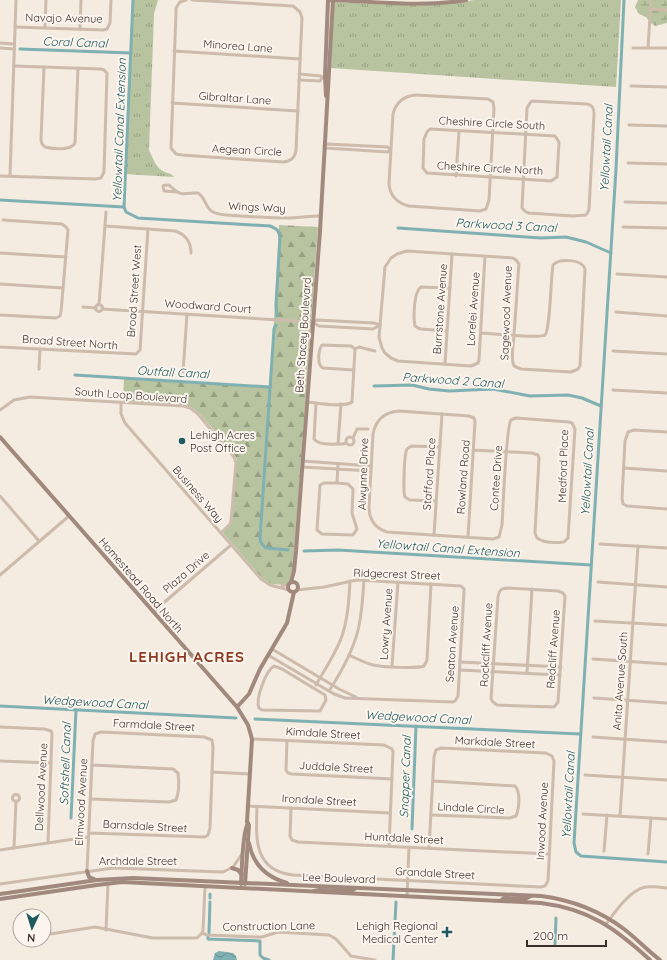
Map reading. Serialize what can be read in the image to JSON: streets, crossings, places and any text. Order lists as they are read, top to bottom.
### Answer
{
  "streets": {
    "main road": ["Beth Stacey Boulevard", "Homestead Road North", "Lee Boulevard"],
    "street": [
      "Navajo Avenue",
      "Minorea Lane",
      "Gibraltar Lane",
      "Cheshire Circle South",
      "Aegean Circle",
      "Cheshire Circle North",
      "Wings Way",
      "Broad Street West",
      "Woodward Court",
      "Burrstone Avenue",
      "Lorelei Avenue",
      "Sagewood Avenue",
      "Broad Street North",
      "South Loop Boulevard",
      "Medford Place",
      "Alwynne Drive",
      "Stafford Place",
      "Rowland Road",
      "Contee Drive",
      "Business Way",
      "Plaza Drive",
      "Ridgecrest Street",
      "Lowry Avenue",
      "Seaton Avenue",
      "Rockcliff Avenue",
      "Redcliff Avenue",
      "Anita Avenue South",
      "Farmdale Street",
      "Kimdale Street",
      "Markdale Street",
      "Juddale Street",
      "Dellwood Avenue",
      "Irondale Street",
      "Elmwood Avenue",
      "Lindale Circle",
      "Inwood Avenue",
      "Barnsdale Street",
      "Huntdale Street",
      "Archdale Street",
      "Grandale Street",
      "Construction Lane"
    ]
  },
  "crossings": [
    ["Minorea Lane", "Aegean Circle"],
    ["Gibraltar Lane", "Aegean Circle"],
    ["Cheshire Circle South", "Cheshire Circle North"],
    ["Wings Way", "Beth Stacey Boulevard"],
    ["Broad Street West", "Woodward Court"],
    ["Broad Street West", "Broad Street North"],
    ["Woodward Court", "Beth Stacey Boulevard"],
    ["Burrstone Avenue", "Lorelei Avenue"],
    ["Lorelei Avenue", "Sagewood Avenue"],
    ["Beth Stacey Boulevard", "Business Way"],
    ["Beth Stacey Boulevard", "Ridgecrest Street"],
    ["Beth Stacey Boulevard", "Homestead Road North"],
    ["South Loop Boulevard", "Business Way"],
    ["Medford Place", "Contee Drive"],
    ["Alwynne Drive", "Stafford Place"],
    ["Alwynne Drive", "Rowland Road"],
    ["Alwynne Drive", "Contee Drive"],
    ["Business Way", "Plaza Drive"],
    ["Business Way", "Ridgecrest Street"],
    ["Plaza Drive", "Homestead Road North"],
    ["Ridgecrest Street", "Lowry Avenue"],
    ["Ridgecrest Street", "Seaton Avenue"],
    ["Homestead Road North", "Kimdale Street"],
    ["Homestead Road North", "Irondale Street"],
    ["Homestead Road North", "Lee Boulevard"],
    ["Rockcliff Avenue", "Redcliff Avenue"],
    ["Farmdale Street", "Elmwood Avenue"],
    ["Farmdale Street", "Barnsdale Street"],
    ["Kimdale Street", "Juddale Street"],
    ["Markdale Street", "Lindale Circle"],
    ["Markdale Street", "Inwood Avenue"],
    ["Dellwood Avenue", "Barnsdale Street"],
    ["Irondale Street", "Huntdale Street"],
    ["Irondale Street", "Grandale Street"],
    ["Elmwood Avenue", "Barnsdale Street"],
    ["Elmwood Avenue", "Archdale Street"],
    ["Inwood Avenue", "Huntdale Street"],
    ["Inwood Avenue", "Grandale Street"]
  ],
  "districts": ["LEHIGH ACRES"],
  "water": [
    "Coral Canal",
    "Yellowtail Canal Extension",
    "Yellowtail Canal",
    "Parkwood 3 Canal",
    "Outfall Canal",
    "Parkwood 2 Canal",
    "Wedgewood Canal",
    "Softshell Canal",
    "Snapper Canal"
  ],
  "places": {
    "other": ["Lehigh Acres Post Office"],
    "health": ["Lehigh Regional Medical Center"]
  },
  "scale_bar": "200 m",
  "north": "bottom"
}
